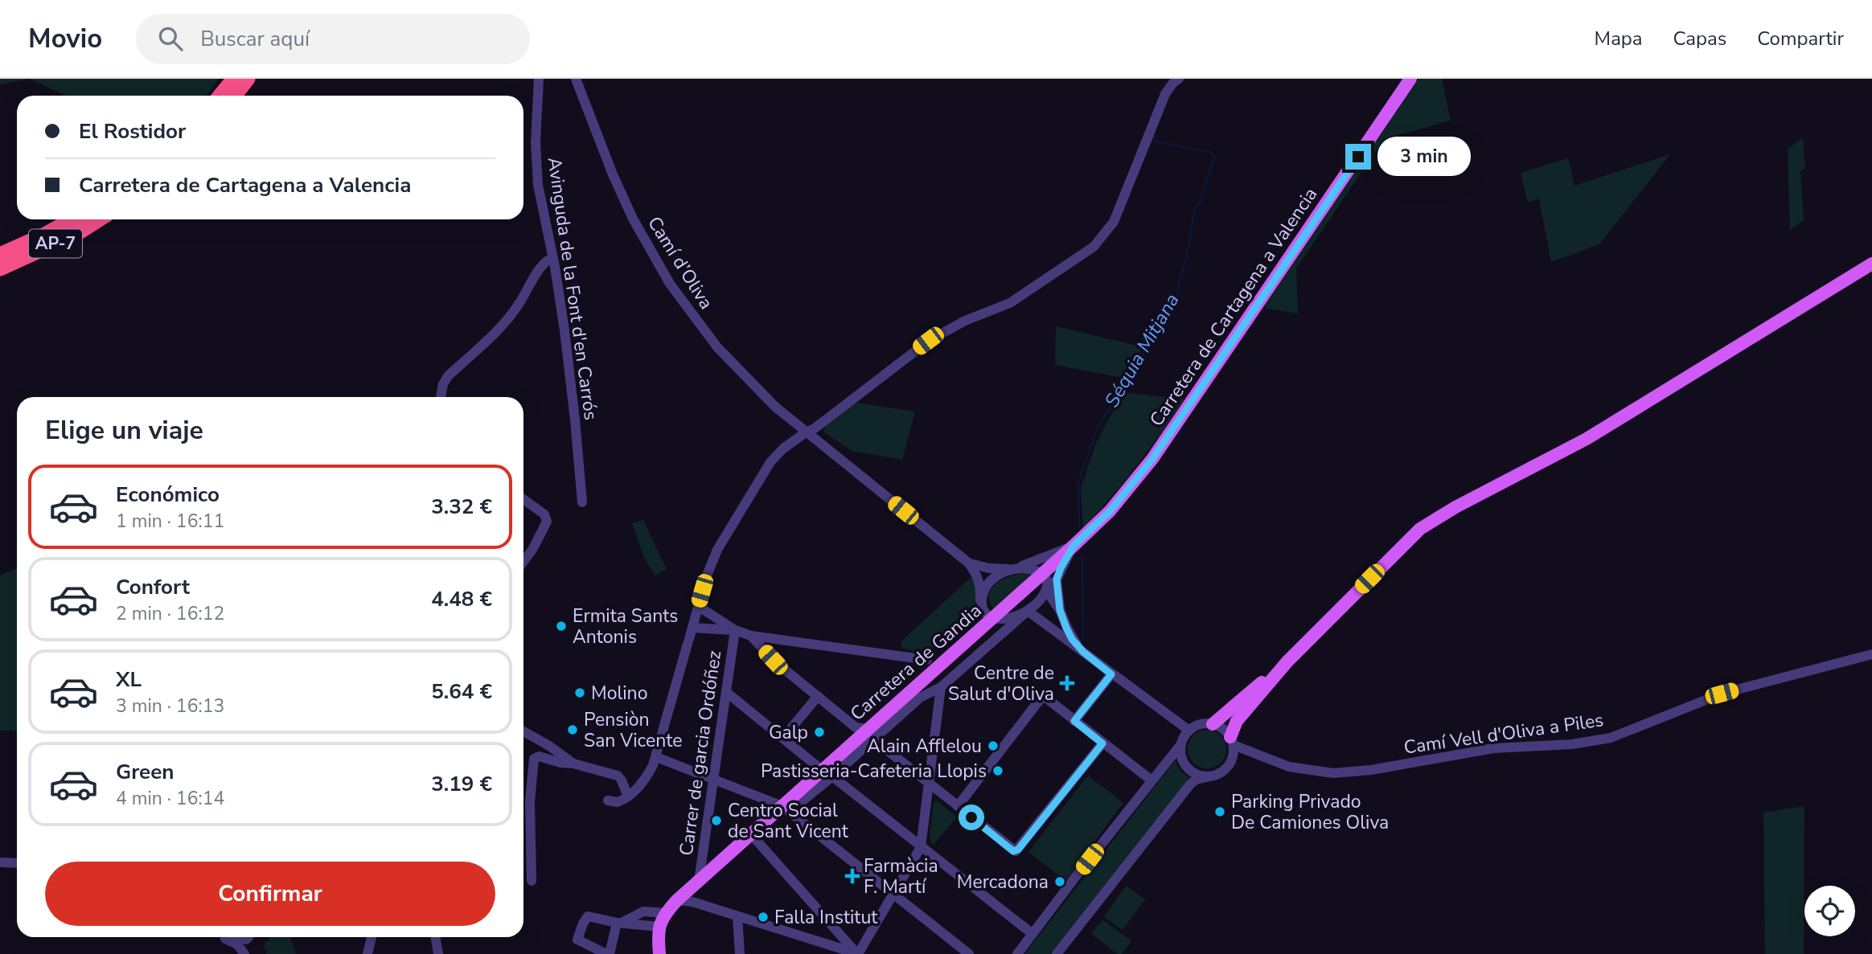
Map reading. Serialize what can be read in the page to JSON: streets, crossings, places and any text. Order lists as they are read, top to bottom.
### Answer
{
  "streets": {
    "highway": ["AP-7"],
    "main road": ["Carretera de Cartagena a Valencia", "Carretera de Gandia"],
    "street": [
      "Camí d’Oliva",
      "Avinguda de la Font d'en Carrós",
      "Camí Vell d'Oliva a Piles",
      "Carrer de garcia Ordóñez"
    ]
  },
  "crossings": [
    ["Carretera de Cartagena a Valencia", "Carretera de Gandia"],
    ["Carretera de Gandia", "Carrer de garcia Ordóñez"]
  ],
  "water": ["Séquia Mitjana"],
  "places": {
    "other": [
      "Ermita Sants Antonis",
      "Molino",
      "Pensiòn San Vicente",
      "Galp",
      "Alain Afflelou",
      "Pastisseria-Cafeteria Llopis",
      "Parking Privado De Camiones Oliva",
      "Centro Social de Sant Vicent",
      "Mercadona",
      "Falla Institut"
    ],
    "health": ["Centre de Salut d'Oliva", "Farmàcia F. Martí"]
  },
  "page": {
    "header": "Movio",
    "search": "Buscar aquí",
    "nav": ["Mapa", "Capas", "Compartir"],
    "banner": ["El Rostidor", "Carretera de Cartagena a Valencia"],
    "bubble": "3 min",
    "heading": "Elige un viaje",
    "list": [
      {
        "name": "Económico",
        "note": "1 min · 16:11",
        "value": "3.32 €"
      },
      {
        "name": "Confort",
        "note": "2 min · 16:12",
        "value": "4.48 €"
      },
      {
        "name": "XL",
        "note": "3 min · 16:13",
        "value": "5.64 €"
      },
      {
        "name": "Green",
        "note": "4 min · 16:14",
        "value": "3.19 €"
      }
    ],
    "buttons": "Confirmar"
  }
}
